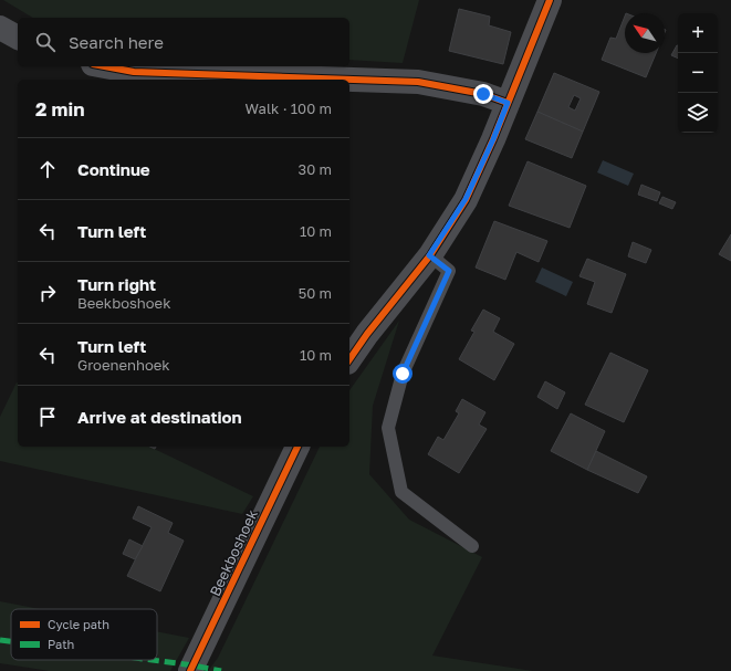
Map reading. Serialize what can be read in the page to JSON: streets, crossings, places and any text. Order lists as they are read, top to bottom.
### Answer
{
  "streets": {
    "street": ["Beekboshoek"]
  },
  "legend": ["Cycle path", "Path"],
  "north": "top left",
  "page": {
    "map_buttons": ["+", "−"],
    "search": "Search here",
    "heading": ["2 min", "Walk · 100 m"],
    "list": [
      ["Continue", "30 m"],
      ["Turn left", "10 m"],
      ["Turn right", "Beekboshoek", "50 m"],
      ["Turn left", "Groenenhoek", "10 m"],
      "Arrive at destination"
    ]
  }
}
